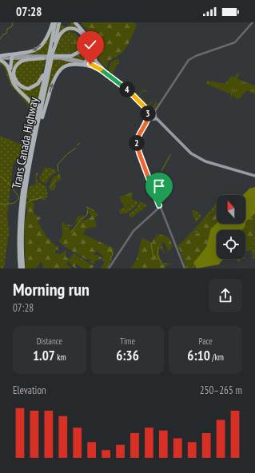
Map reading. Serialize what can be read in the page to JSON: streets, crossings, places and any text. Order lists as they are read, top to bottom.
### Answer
{
  "streets": {
    "highway": ["Trans Canada Highway"]
  },
  "north": "top",
  "page": {
    "status": "07:28",
    "pins": ["4", "3", "2"],
    "heading": ["Morning run", "07:28"],
    "stats": [
      ["Distance", "1.07 km"],
      ["Time", "6:36"],
      ["Pace", "6:10 /km"]
    ],
    "chart": ["Elevation", "250–265 m"]
  }
}
